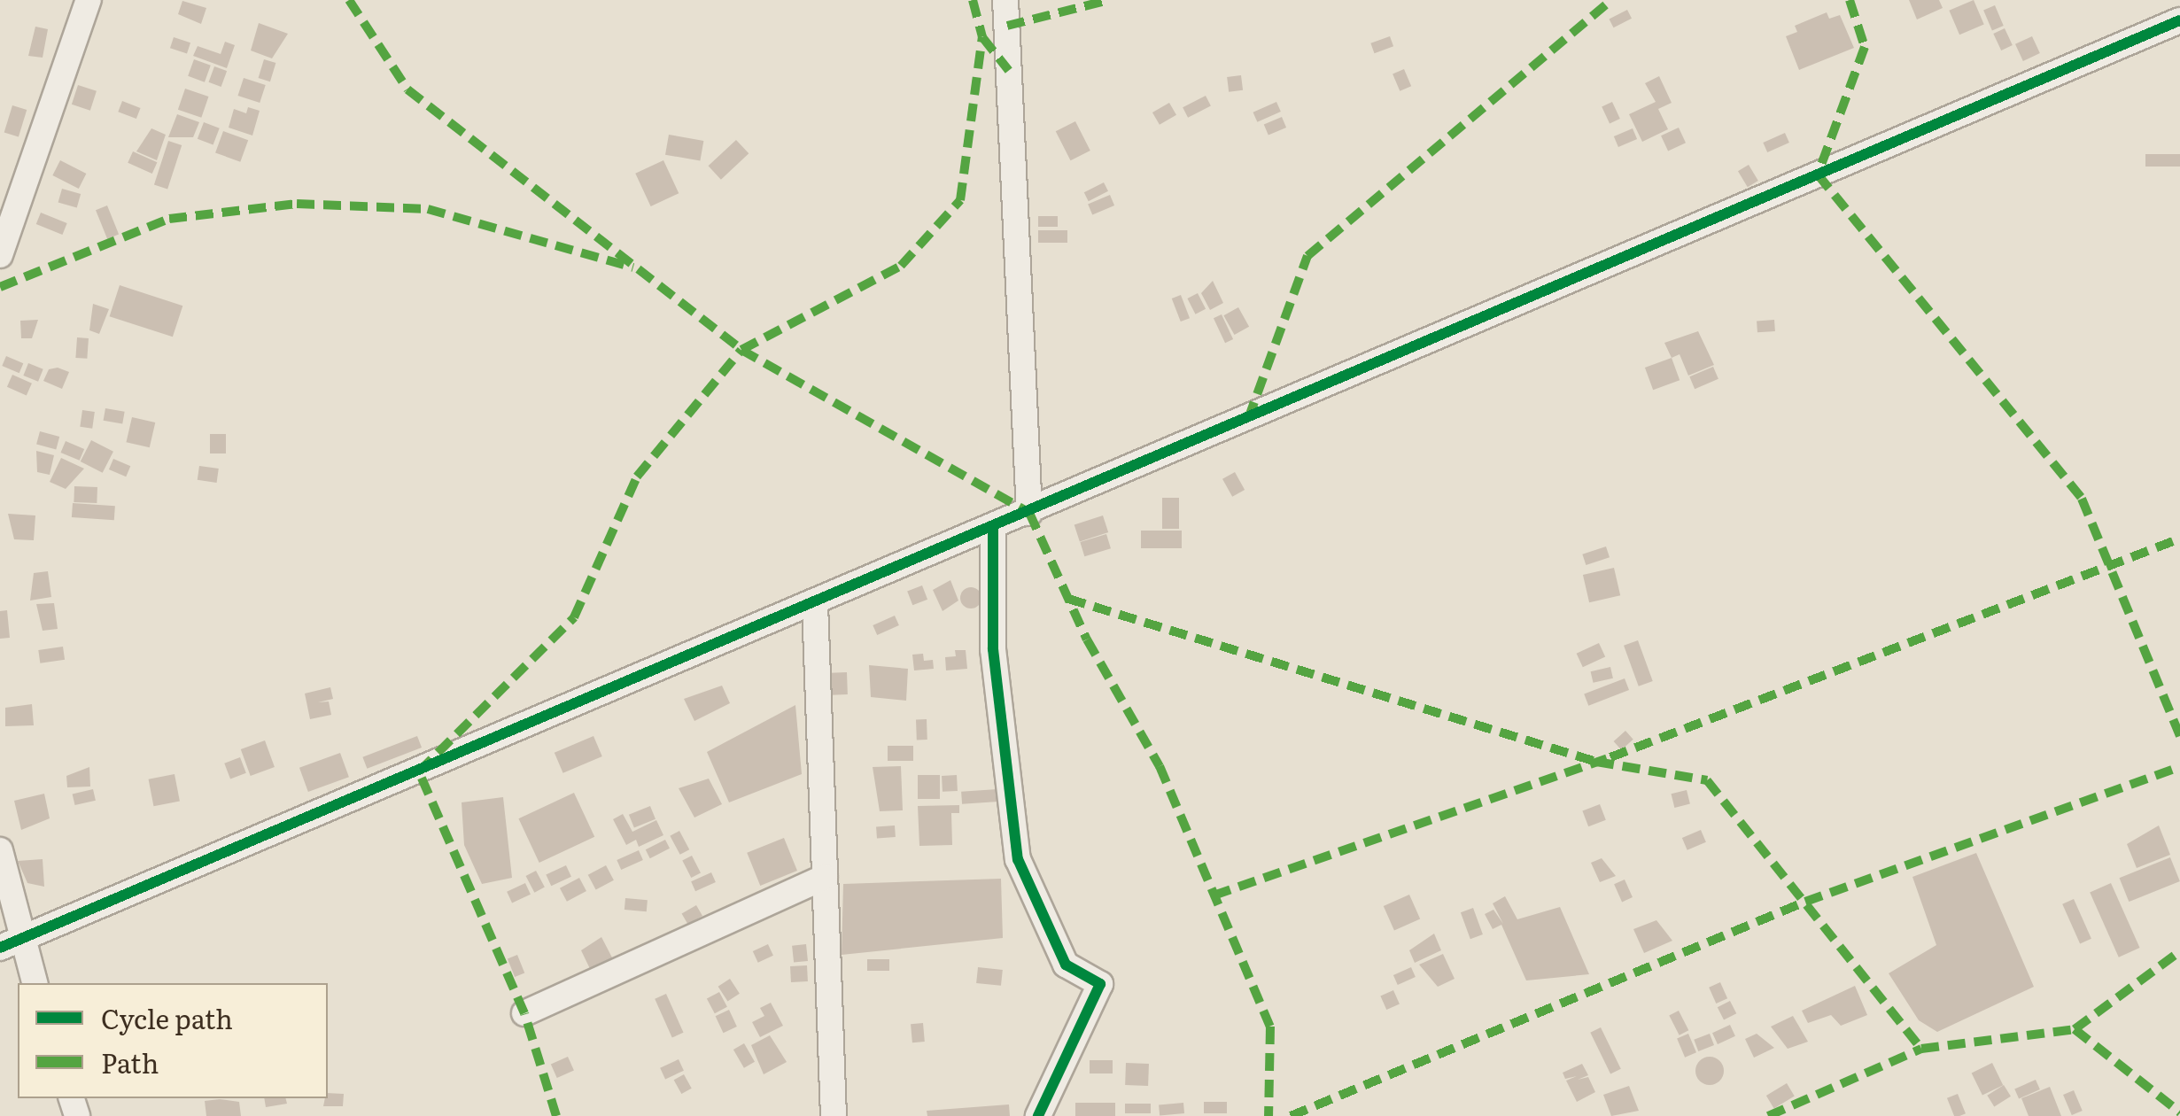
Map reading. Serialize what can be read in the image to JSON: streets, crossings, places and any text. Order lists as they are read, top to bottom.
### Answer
{
  "legend": ["Cycle path", "Path"]
}
